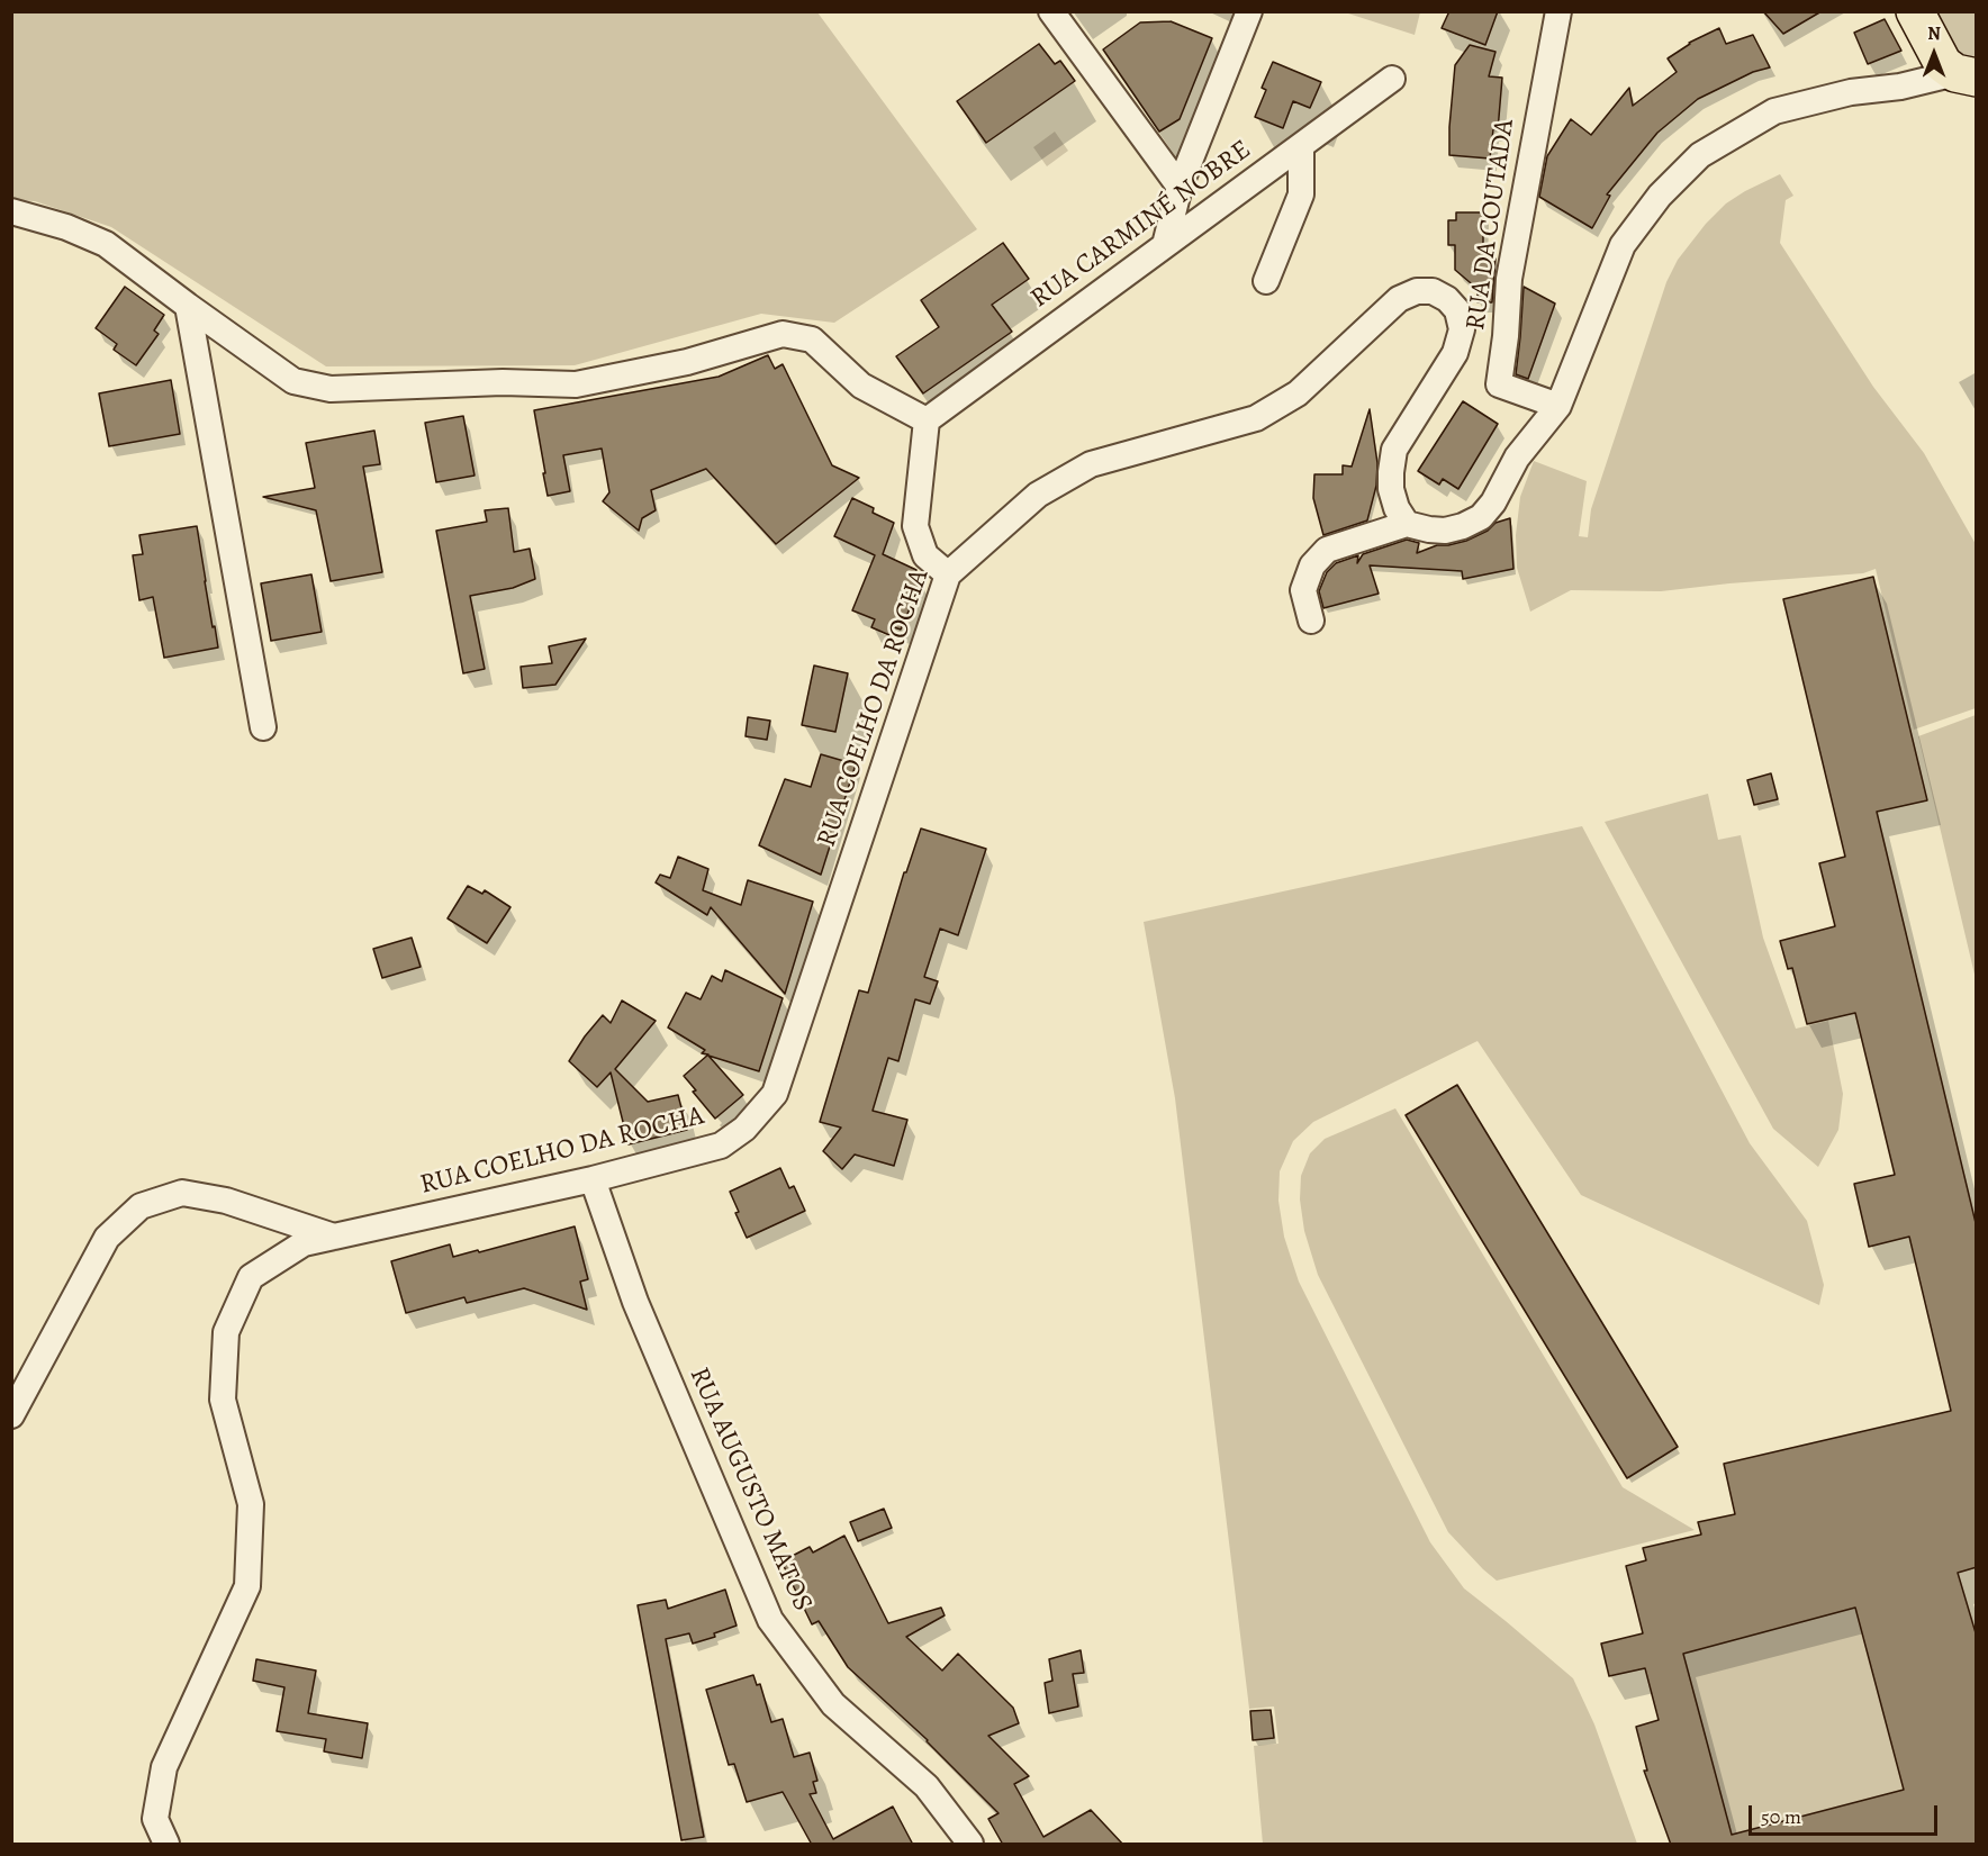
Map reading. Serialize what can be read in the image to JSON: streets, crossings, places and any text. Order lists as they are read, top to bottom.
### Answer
{
  "streets": {
    "street": [
      "RUA CARMINÉ NOBRE",
      "RUA DA COUTADA",
      "RUA COELHO DA ROCHA",
      "RUA AUGUSTO MATOS"
    ]
  },
  "crossings": [
    ["RUA COELHO DA ROCHA", "RUA AUGUSTO MATOS"]
  ],
  "scale_bar": "50 m",
  "north": "top"
}
